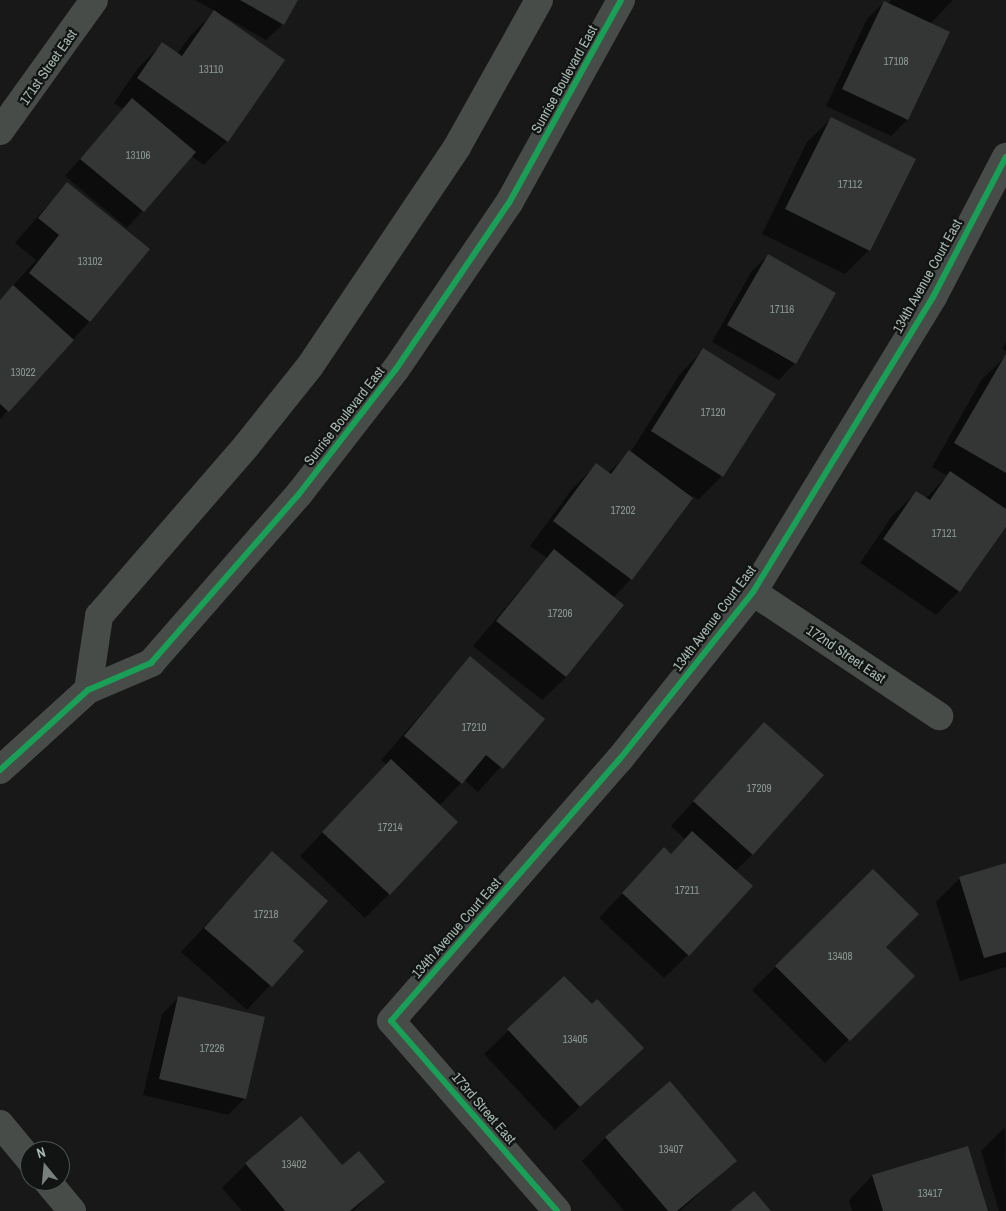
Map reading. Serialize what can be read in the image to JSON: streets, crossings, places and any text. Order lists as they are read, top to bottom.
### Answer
{
  "streets": {
    "street": [
      "171st Street East",
      "Sunrise Boulevard East",
      "134th Avenue Court East",
      "172nd Street East",
      "173rd Street East"
    ]
  },
  "crossings": [
    ["134th Avenue Court East", "172nd Street East"],
    ["134th Avenue Court East", "173rd Street East"]
  ],
  "house_numbers": [
    "17108",
    "13110",
    "13106",
    "17112",
    "13102",
    "17116",
    "13022",
    "17120",
    "17202",
    "17121",
    "17206",
    "17210",
    "17209",
    "17214",
    "17211",
    "17218",
    "13408",
    "13405",
    "17226",
    "13407",
    "13402",
    "13417"
  ],
  "north": "top"
}
